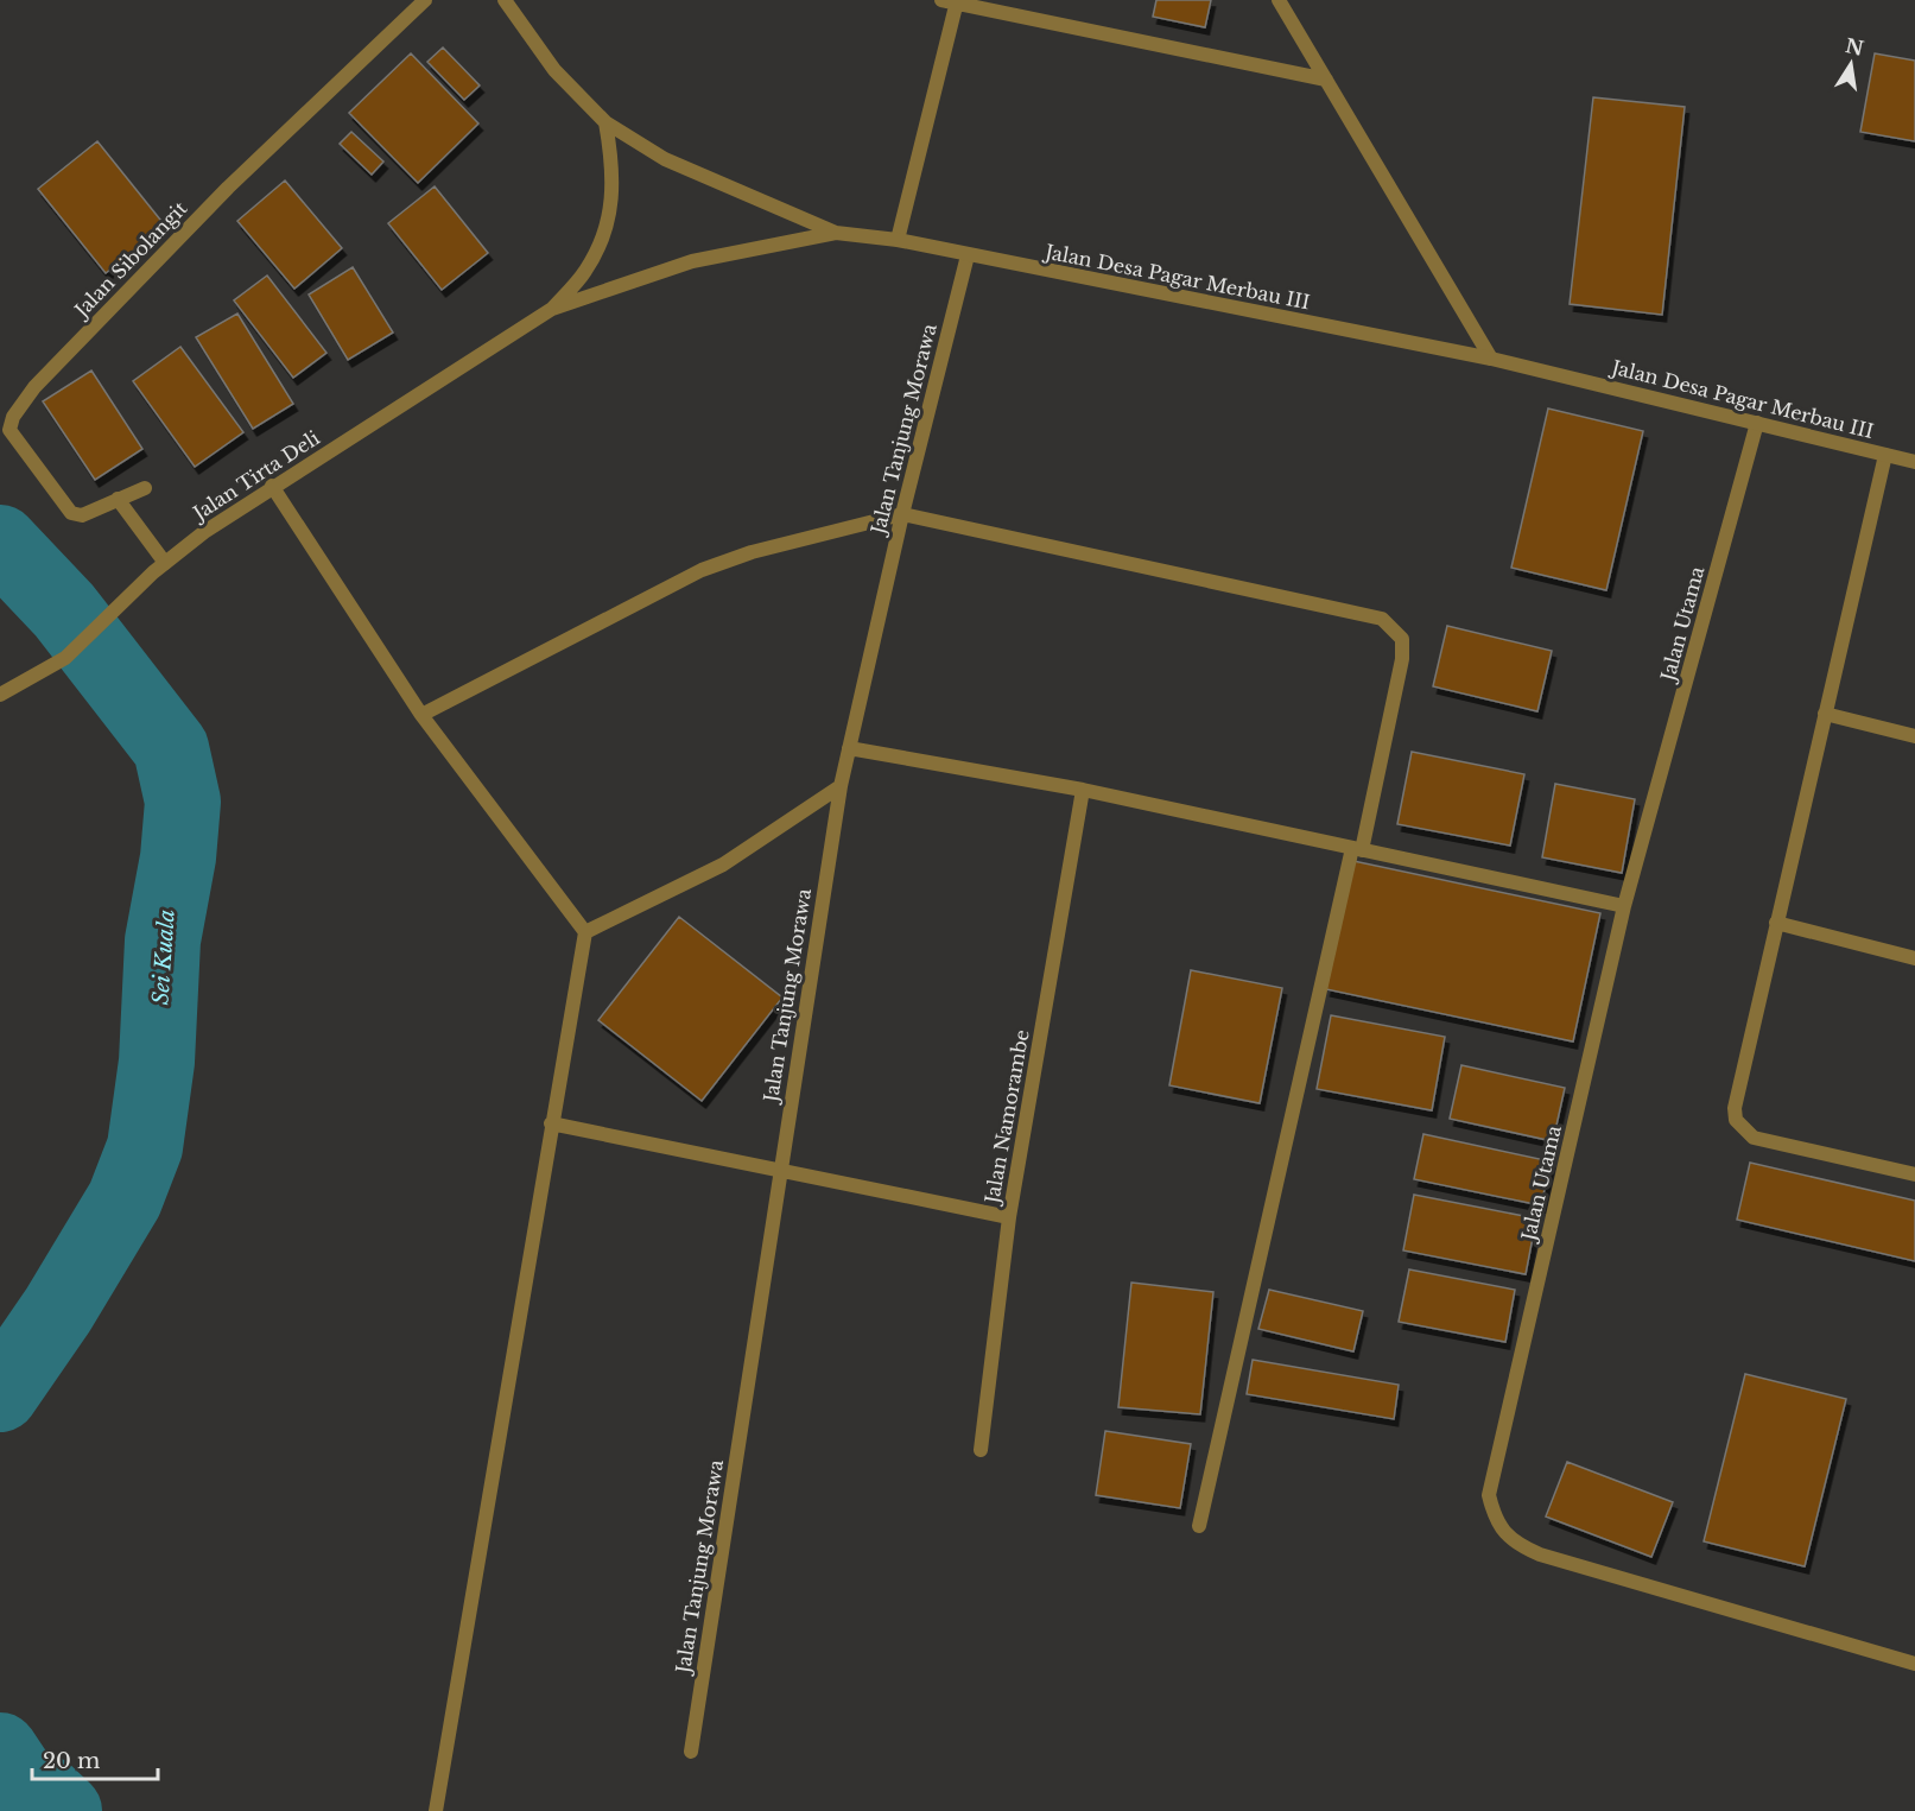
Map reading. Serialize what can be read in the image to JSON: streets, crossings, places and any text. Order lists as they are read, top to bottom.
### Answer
{
  "streets": {
    "street": [
      "Jalan Sibolangit",
      "Jalan Desa Pagar Merbau III",
      "Jalan Tanjung Morawa",
      "Jalan Tirta Deli",
      "Jalan Utama",
      "Jalan Namorambe"
    ]
  },
  "crossings": [
    ["Jalan Desa Pagar Merbau III", "Jalan Tanjung Morawa"],
    ["Jalan Desa Pagar Merbau III", "Jalan Tirta Deli"],
    ["Jalan Desa Pagar Merbau III", "Jalan Utama"]
  ],
  "water": ["Sei Kuala"],
  "scale_bar": "20 m",
  "north": "top"
}
